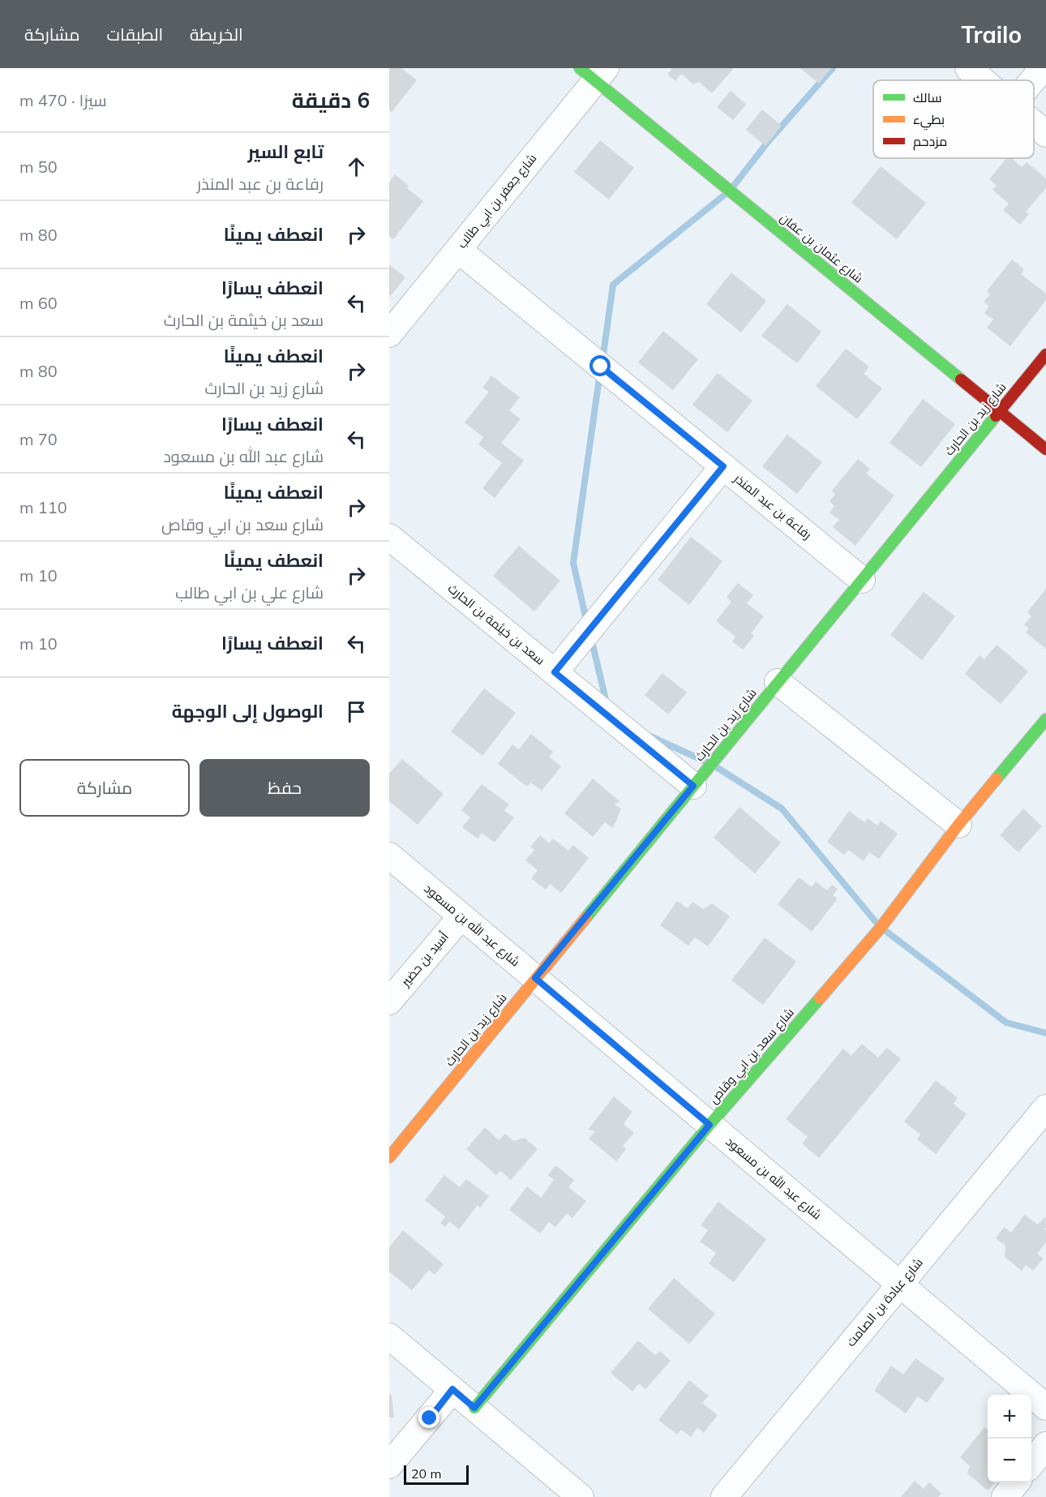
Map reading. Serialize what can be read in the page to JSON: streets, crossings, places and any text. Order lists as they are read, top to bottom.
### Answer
{
  "streets": {
    "street": [
      "شارع جعفر بن ابي طالب",
      "شارع عثمان بن عفان",
      "شارع زيد بن الحارث",
      "رفاعة بن عبد المنذر",
      "سعد بن خيثمة بن الحارث",
      "شارع عبد الله بن مسعود",
      "أسيد بن حضير",
      "شارع سعد بن ابي وقاص",
      "شارع عبادة بن الصامت"
    ]
  },
  "crossings": [
    ["شارع جعفر بن ابي طالب", "شارع عثمان بن عفان"],
    ["شارع جعفر بن ابي طالب", "رفاعة بن عبد المنذر"],
    ["شارع عثمان بن عفان", "شارع زيد بن الحارث"],
    ["شارع زيد بن الحارث", "رفاعة بن عبد المنذر"],
    ["شارع زيد بن الحارث", "سعد بن خيثمة بن الحارث"],
    ["شارع زيد بن الحارث", "شارع عبد الله بن مسعود"],
    ["شارع عبد الله بن مسعود", "أسيد بن حضير"],
    ["شارع عبد الله بن مسعود", "شارع سعد بن ابي وقاص"],
    ["شارع عبد الله بن مسعود", "شارع عبادة بن الصامت"]
  ],
  "legend": ["سالك", "بطيء", "مزدحم"],
  "scale_bar": "20 m",
  "page": {
    "header": "Trailo",
    "nav": ["الخريطة", "الطبقات", "مشاركة"],
    "heading": ["6 دقيقة", "سيرًا · 470 m"],
    "list": [
      ["تابع السير", "رفاعة بن عبد المنذر", "50 m"],
      ["انعطف يمينًا", "80 m"],
      ["انعطف يسارًا", "سعد بن خيثمة بن الحارث", "60 m"],
      ["انعطف يمينًا", "شارع زيد بن الحارث", "80 m"],
      ["انعطف يسارًا", "شارع عبد الله بن مسعود", "70 m"],
      ["انعطف يمينًا", "شارع سعد بن ابي وقاص", "110 m"],
      ["انعطف يمينًا", "شارع علي بن ابي طالب", "10 m"],
      ["انعطف يسارًا", "10 m"],
      "الوصول إلى الوجهة"
    ],
    "buttons": ["حفظ", "مشاركة"],
    "map_buttons": ["+", "−"],
    "scale": "20 m"
  }
}
